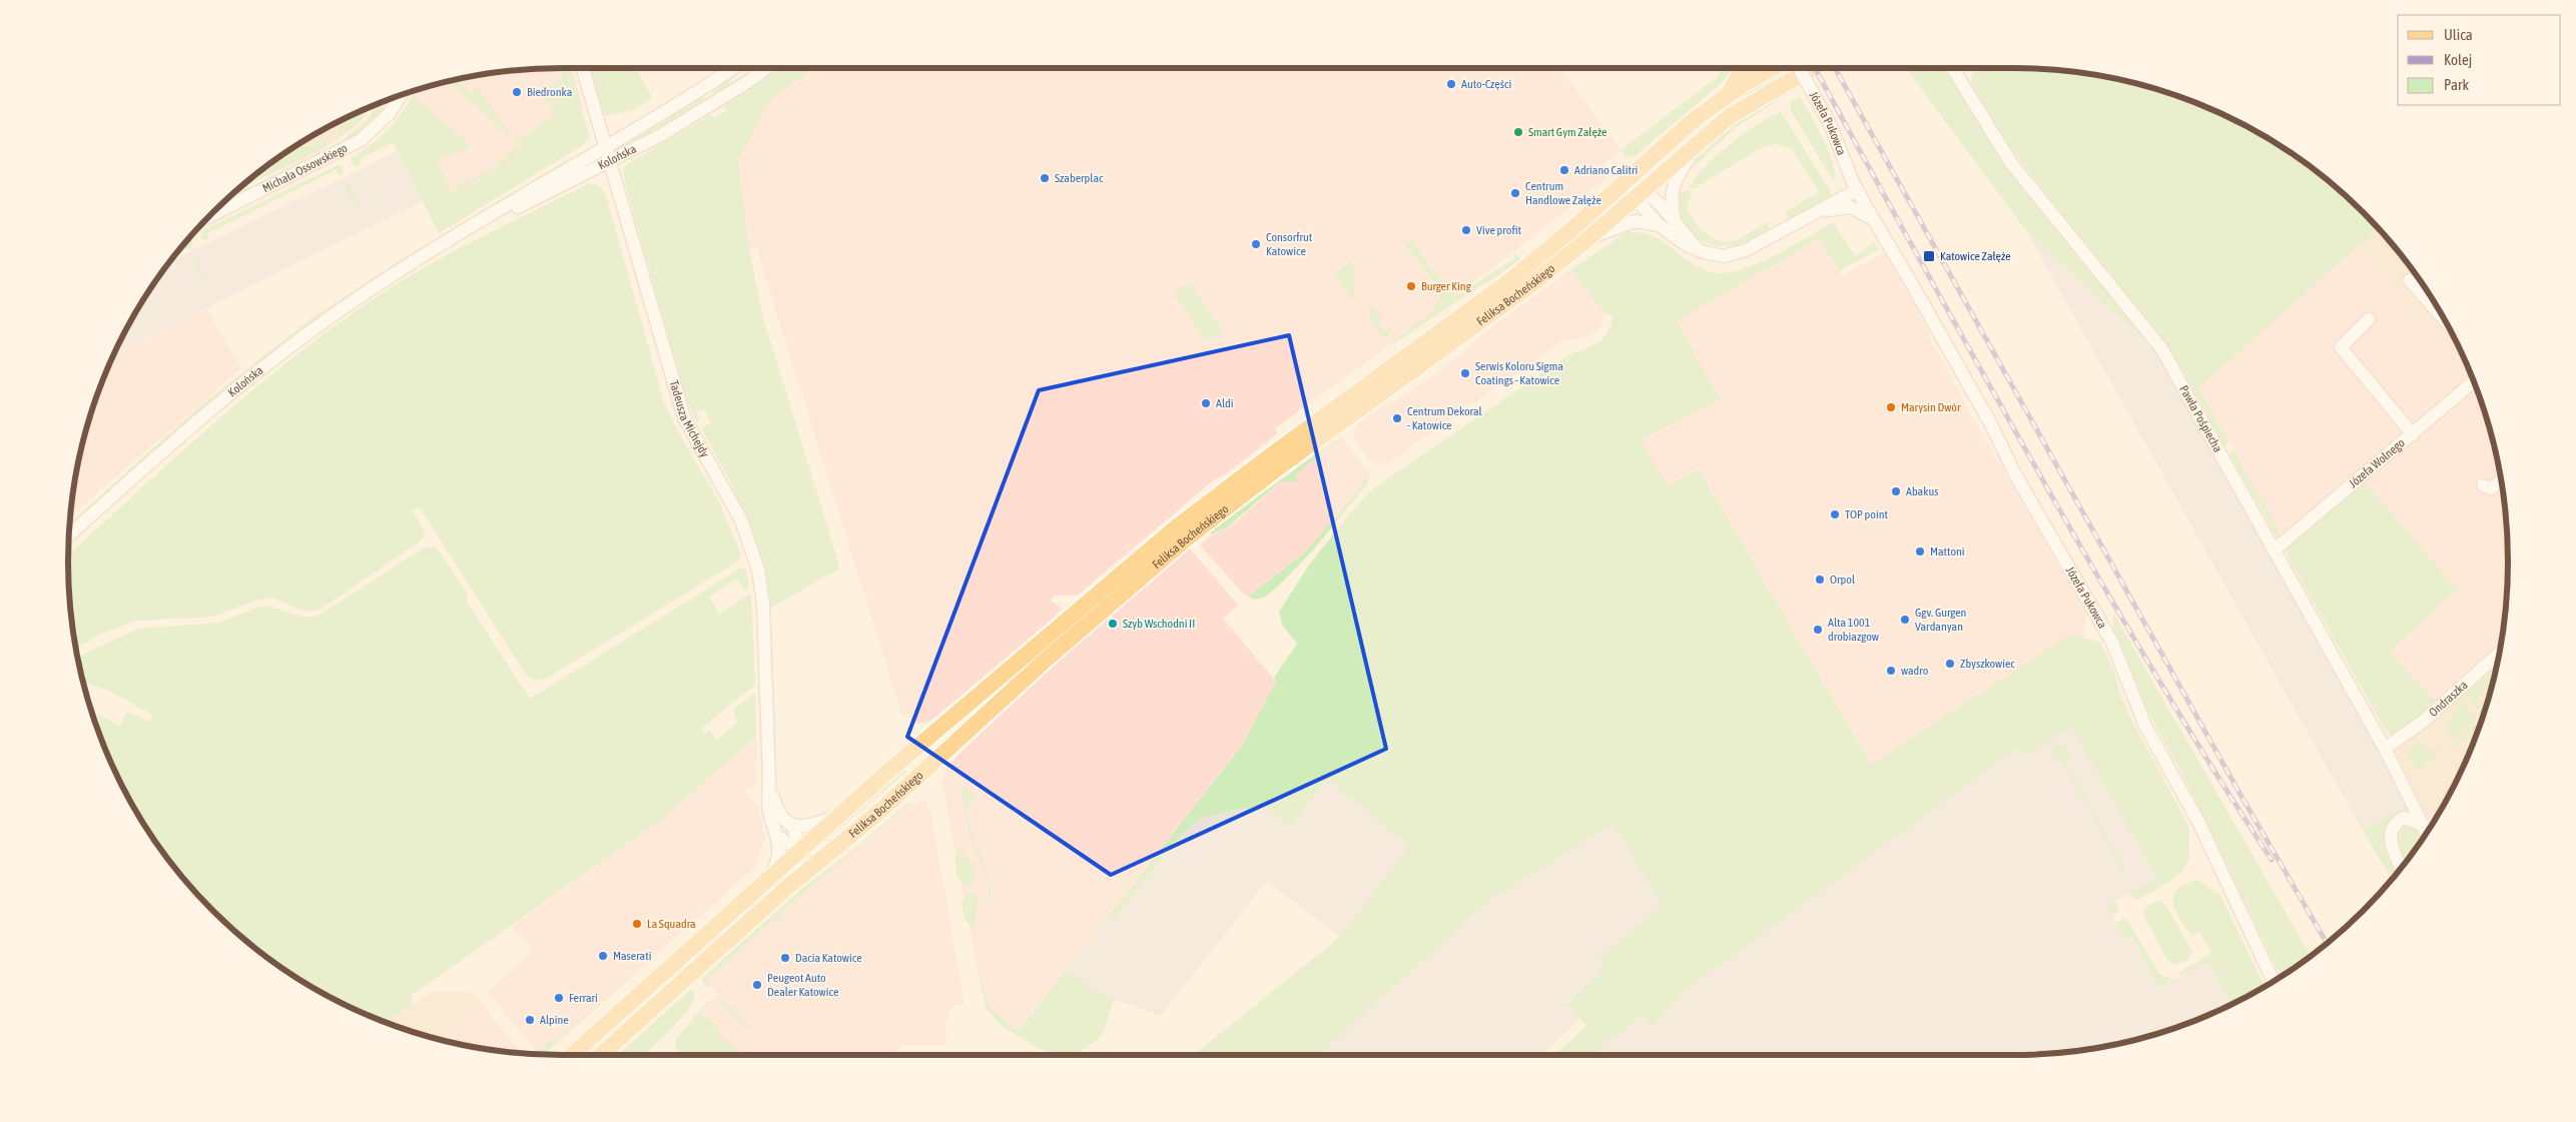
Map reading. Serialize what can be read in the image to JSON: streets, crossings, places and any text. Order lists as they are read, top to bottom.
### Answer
{
  "streets": {
    "main road": ["Feliksa Bocheńskiego"],
    "street": [
      "Józefa Pukowca",
      "Kolońska",
      "Michała Ossowskiego",
      "Tadeusza Michejdy",
      "Pawła Pośpiecha",
      "Józefa Wolnego",
      "Ondraszka"
    ]
  },
  "crossings": [
    ["Kolońska", "Tadeusza Michejdy"],
    ["Feliksa Bocheńskiego", "Tadeusza Michejdy"],
    ["Pawła Pośpiecha", "Józefa Wolnego"],
    ["Pawła Pośpiecha", "Ondraszka"]
  ],
  "places": {
    "other": [
      "Auto-Części",
      "Biedronka",
      "Smart Gym Załęże",
      "Adriano Calitri",
      "Szaberplac",
      "Centrum Handlowe Załęże",
      "Vive profit",
      "Consorfrut Katowice",
      "Burger King",
      "Serwis Koloru Sigma Coatings - Katowice",
      "Aldi",
      "Marysin Dwór",
      "Centrum Dekoral - Katowice",
      "Abakus",
      "TOP point",
      "Mattoni",
      "Orpol",
      "Ggv. Gurgen Vardanyan",
      "Szyb Wschodni II",
      "Alta 1001 drobiazgow",
      "Zbyszkowiec",
      "wadro",
      "La Squadra",
      "Maserati",
      "Dacia Katowice",
      "Peugeot Auto Dealer Katowice",
      "Ferrari",
      "Alpine"
    ],
    "transit": ["Katowice Załęże"]
  },
  "legend": ["Ulica", "Kolej", "Park"]
}
